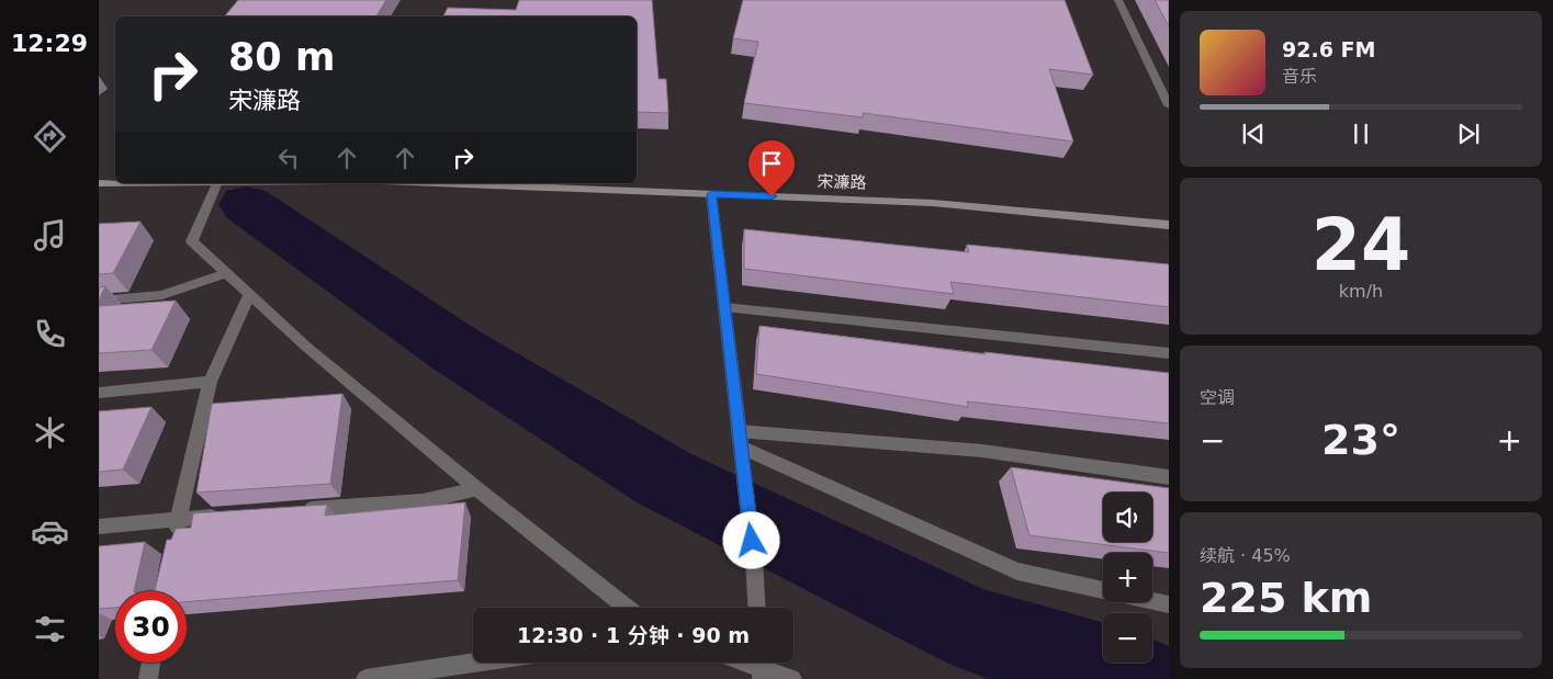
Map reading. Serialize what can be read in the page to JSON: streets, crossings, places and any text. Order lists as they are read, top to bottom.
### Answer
{
  "streets": {
    "street": ["宋濂路"]
  },
  "page": {
    "tabs": "12:29",
    "turn": ["80 m", "宋濂路"],
    "song": ["92.6 FM", "音乐"],
    "tile": [
      ["24", "km/h"],
      "空调",
      ["续航 · 45%", "225 km"]
    ],
    "heat": ["−", "23°", "+"],
    "map_buttons": ["+", "−"],
    "limit": "30",
    "trip": "12:30 · 1 分钟 · 90 m"
  }
}
